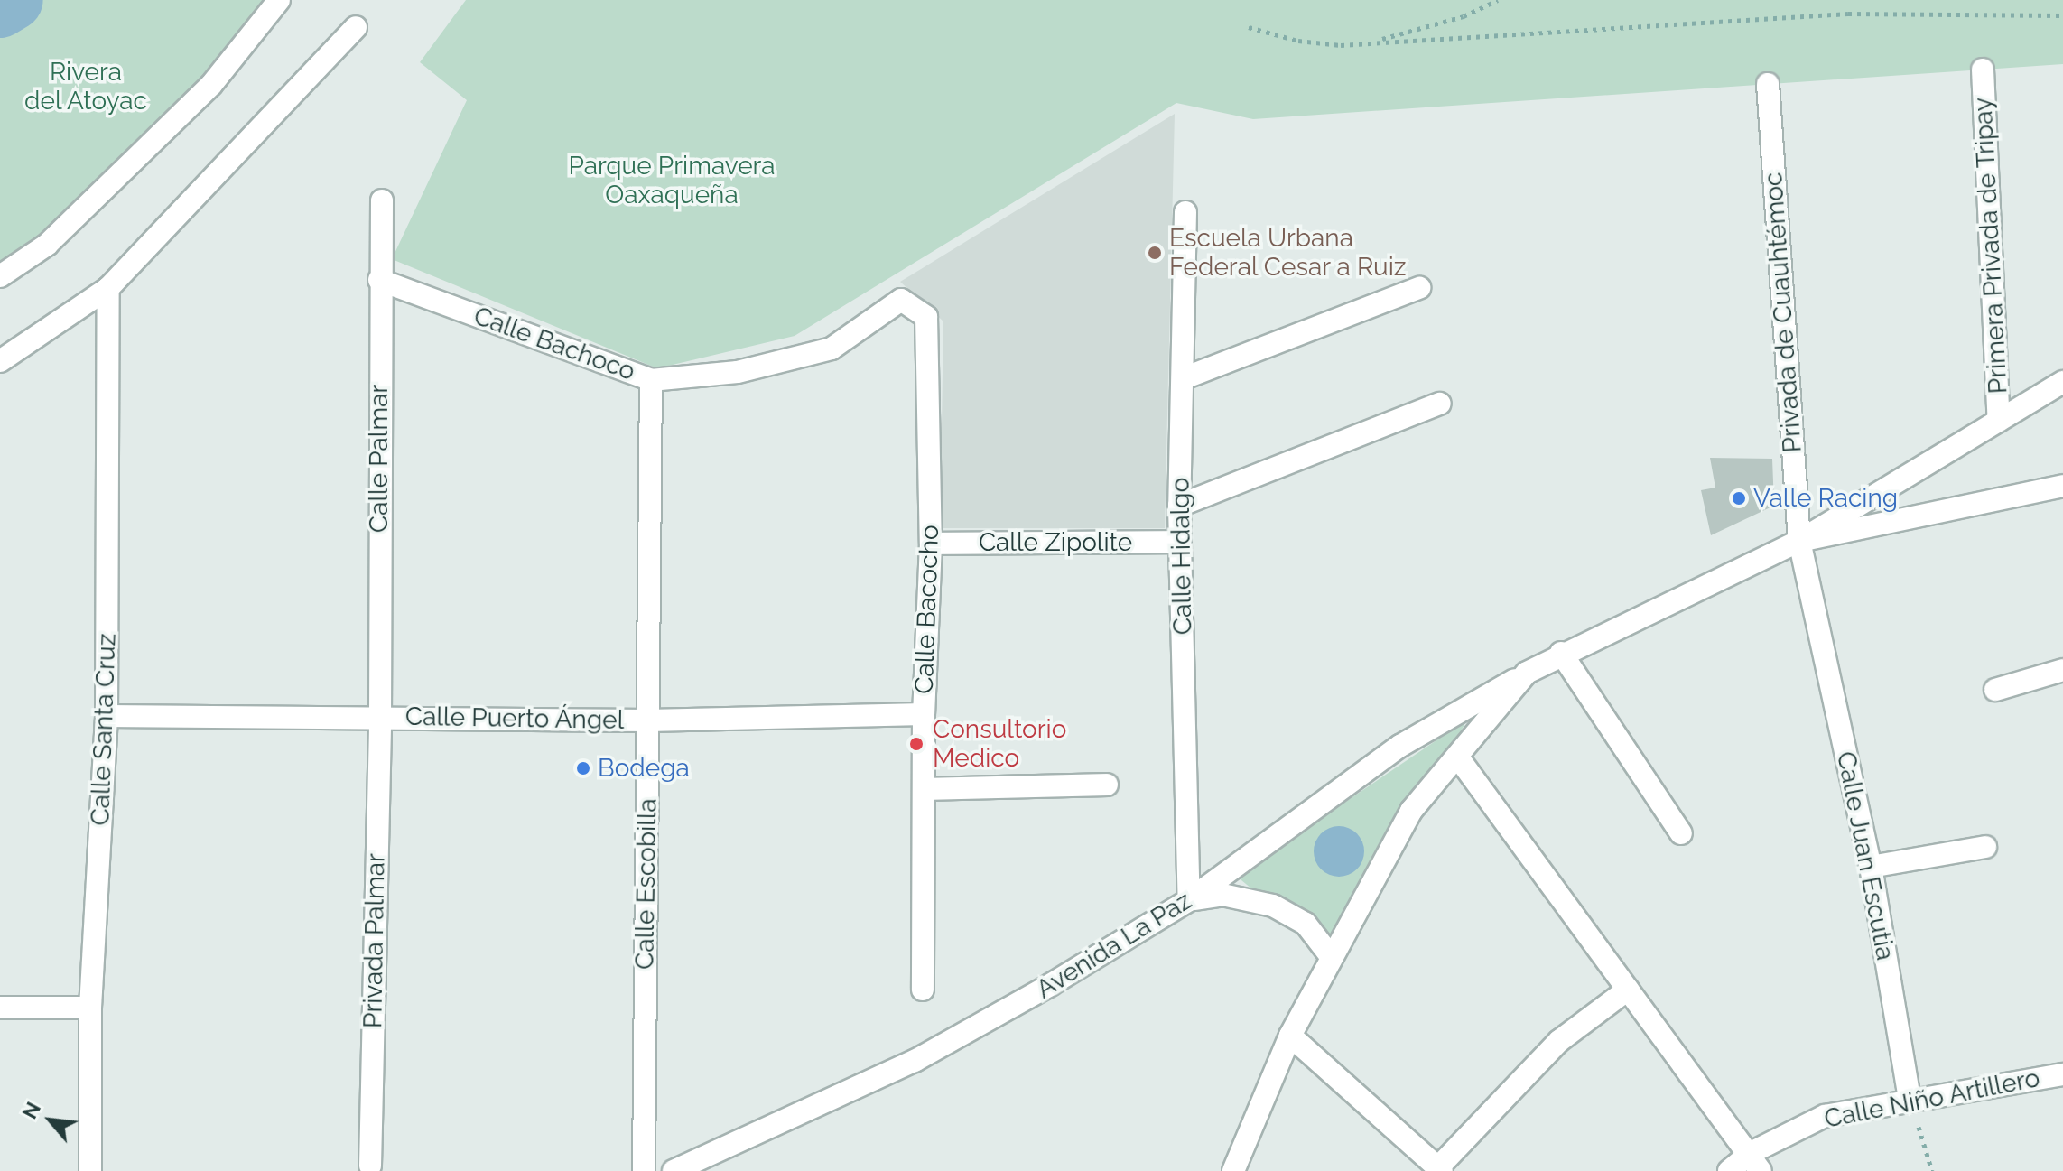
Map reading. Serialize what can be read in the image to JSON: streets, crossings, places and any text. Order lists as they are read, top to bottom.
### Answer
{
  "streets": {
    "street": [
      "Primera Privada de Tripay",
      "Privada de Cuauhtémoc",
      "Calle Bachoco",
      "Calle Palmar",
      "Calle Zipolite",
      "Calle Hidalgo",
      "Calle Bacocho",
      "Calle Puerto Ángel",
      "Calle Santa Cruz",
      "Calle Juan Escutia",
      "Calle Escobilla",
      "Privada Palmar",
      "Avenida La Paz",
      "Calle Niño Artillero"
    ]
  },
  "crossings": [
    ["Privada de Cuauhtémoc", "Calle Juan Escutia"],
    ["Privada de Cuauhtémoc", "Avenida La Paz"],
    ["Calle Bachoco", "Calle Palmar"],
    ["Calle Bachoco", "Calle Bacocho"],
    ["Calle Bachoco", "Calle Escobilla"],
    ["Calle Palmar", "Calle Puerto Ángel"],
    ["Calle Palmar", "Privada Palmar"],
    ["Calle Zipolite", "Calle Hidalgo"],
    ["Calle Zipolite", "Calle Bacocho"],
    ["Calle Hidalgo", "Avenida La Paz"],
    ["Calle Bacocho", "Calle Puerto Ángel"],
    ["Calle Puerto Ángel", "Calle Santa Cruz"],
    ["Calle Puerto Ángel", "Calle Escobilla"],
    ["Calle Puerto Ángel", "Privada Palmar"],
    ["Calle Juan Escutia", "Avenida La Paz"],
    ["Calle Juan Escutia", "Calle Niño Artillero"]
  ],
  "parks": ["Rivera del Atoyac", "Parque Primavera Oaxaqueña"],
  "places": [
    "Escuela Urbana Federal Cesar a Ruiz",
    "Valle Racing",
    "Consultorio Medico",
    "Bodega"
  ],
  "north": "top left"
}
